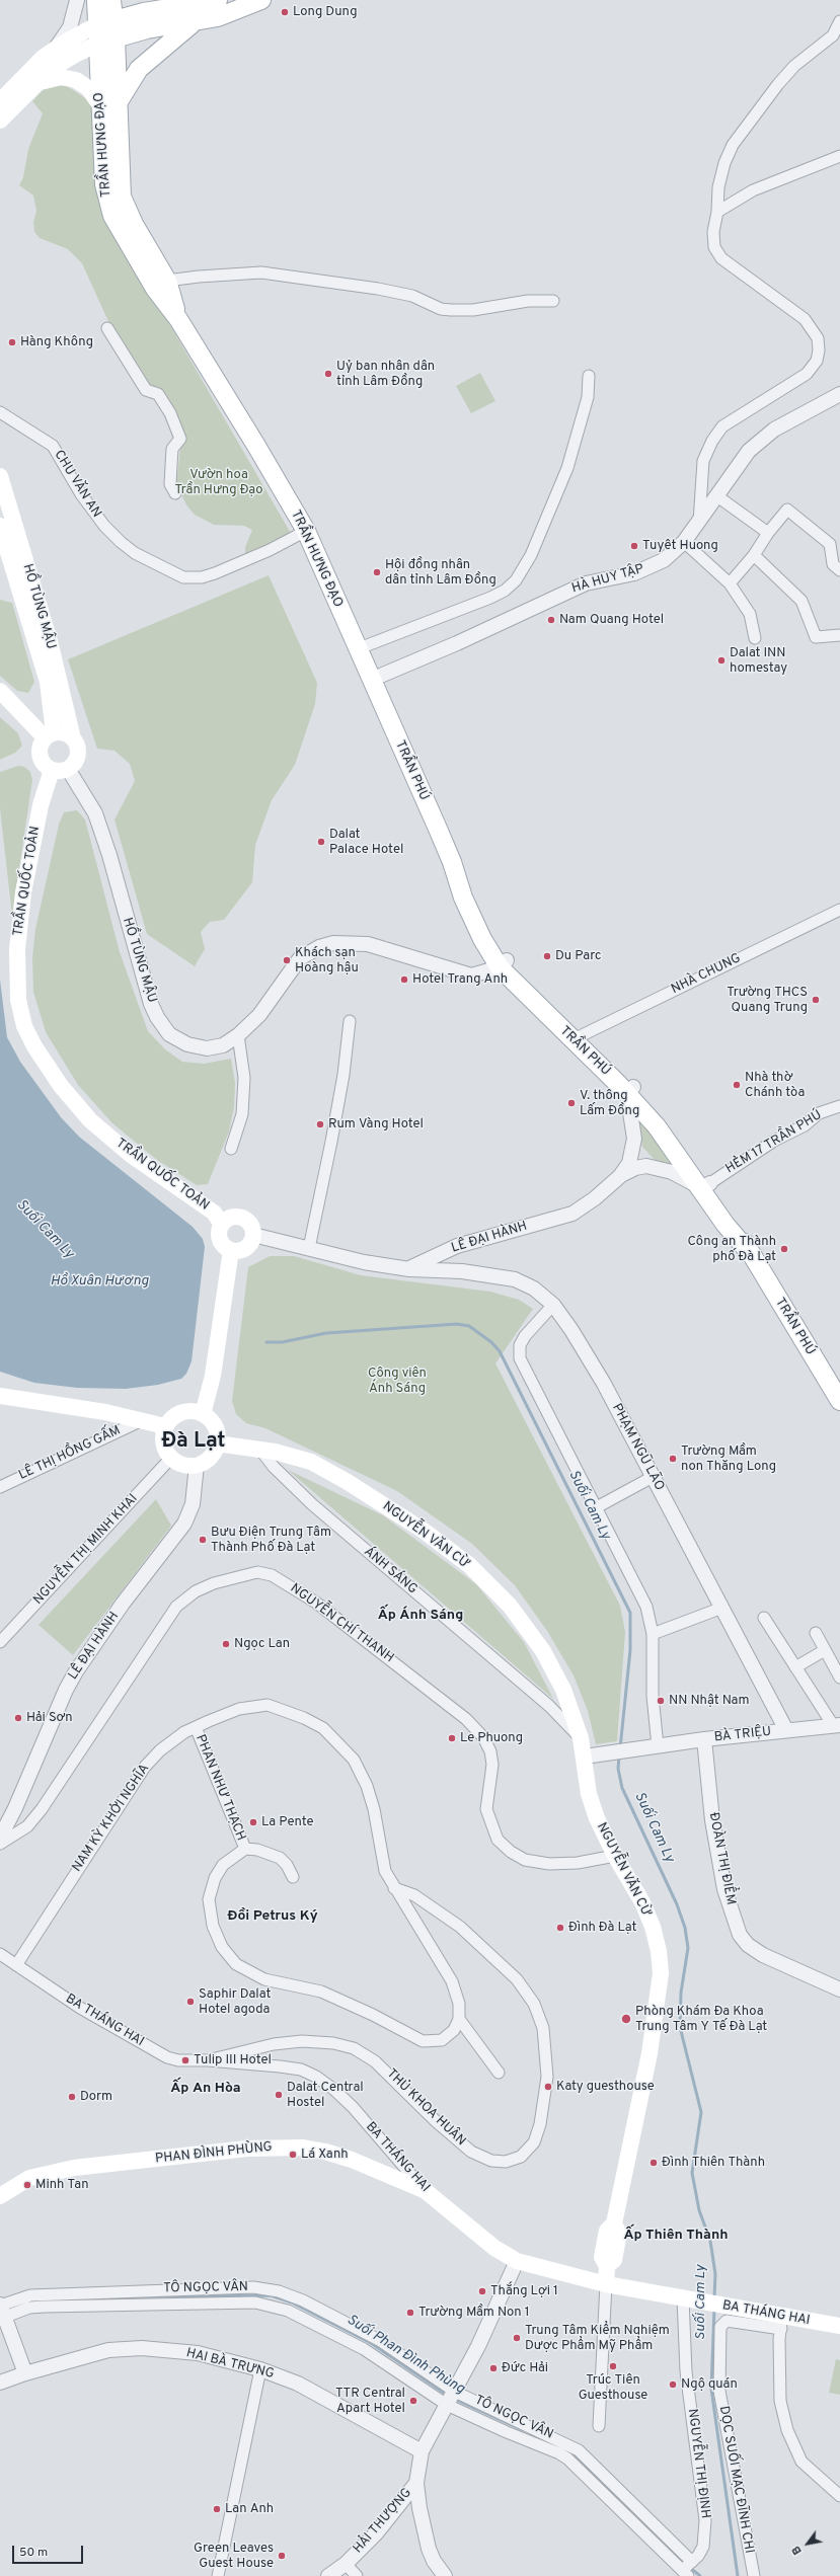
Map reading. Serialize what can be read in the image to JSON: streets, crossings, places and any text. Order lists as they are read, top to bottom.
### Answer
{
  "streets": {
    "main road": [
      "TRẦN HƯNG ĐẠO",
      "HỒ TÙNG MẬU",
      "TRẦN PHÚ",
      "TRẦN QUỐC TOẢN",
      "NGUYỄN VĂN CỪ",
      "BA THÁNG HAI",
      "PHAN ĐÌNH PHÙNG"
    ],
    "street": [
      "CHU VĂN AN",
      "HÀ HUY TẬP",
      "NHÀ CHUNG",
      "HẺM 17 TRẦN PHÚ",
      "LÊ ĐẠI HÀNH",
      "PHẠM NGŨ LÃO",
      "LÊ THỊ HỒNG GẤM",
      "NGUYỄN THỊ MINH KHAI",
      "ÁNH SÁNG",
      "NGUYỄN CHÍ THANH",
      "BÀ TRIỆU",
      "PHAN NHƯ THẠCH",
      "NAM KỲ KHỞI NGHĨA",
      "ĐOÀN THỊ ĐIỂM",
      "THỦ KHOA HUÂN",
      "TÔ NGỌC VÂN",
      "HAI BÀ TRƯNG",
      "NGUYỄN THỊ ĐỊNH",
      "DỌC SUỐI MẠC ĐĨNH CHI",
      "HẢI THƯỢNG"
    ]
  },
  "crossings": [
    ["TRẦN HƯNG ĐẠO", "CHU VĂN AN"],
    ["TRẦN HƯNG ĐẠO", "HÀ HUY TẬP"],
    ["TRẦN HƯNG ĐẠO", "TRẦN PHÚ"],
    ["HÀ HUY TẬP", "TRẦN PHÚ"],
    ["HỒ TÙNG MẬU", "TRẦN PHÚ"],
    ["HỒ TÙNG MẬU", "TRẦN QUỐC TOẢN"],
    ["TRẦN PHÚ", "NHÀ CHUNG"],
    ["TRẦN PHÚ", "HẺM 17 TRẦN PHÚ"],
    ["TRẦN PHÚ", "LÊ ĐẠI HÀNH"],
    ["HẺM 17 TRẦN PHÚ", "LÊ ĐẠI HÀNH"],
    ["LÊ ĐẠI HÀNH", "PHẠM NGŨ LÃO"],
    ["LÊ ĐẠI HÀNH", "NGUYỄN VĂN CỪ"],
    ["LÊ ĐẠI HÀNH", "NGUYỄN THỊ MINH KHAI"],
    ["PHẠM NGŨ LÃO", "BÀ TRIỆU"],
    ["NGUYỄN VĂN CỪ", "NGUYỄN THỊ MINH KHAI"],
    ["NGUYỄN VĂN CỪ", "ÁNH SÁNG"],
    ["NGUYỄN VĂN CỪ", "NGUYỄN CHÍ THANH"],
    ["NGUYỄN VĂN CỪ", "BÀ TRIỆU"],
    ["NGUYỄN VĂN CỪ", "BA THÁNG HAI"],
    ["BÀ TRIỆU", "ĐOÀN THỊ ĐIỂM"],
    ["PHAN NHƯ THẠCH", "NAM KỲ KHỞI NGHĨA"],
    ["NAM KỲ KHỞI NGHĨA", "BA THÁNG HAI"],
    ["NAM KỲ KHỞI NGHĨA", "THỦ KHOA HUÂN"],
    ["BA THÁNG HAI", "THỦ KHOA HUÂN"],
    ["BA THÁNG HAI", "PHAN ĐÌNH PHÙNG"],
    ["BA THÁNG HAI", "NGUYỄN THỊ ĐỊNH"],
    ["BA THÁNG HAI", "DỌC SUỐI MẠC ĐĨNH CHI"],
    ["BA THÁNG HAI", "HẢI THƯỢNG"],
    ["TÔ NGỌC VÂN", "NGUYỄN THỊ ĐỊNH"],
    ["TÔ NGỌC VÂN", "HẢI THƯỢNG"],
    ["HAI BÀ TRƯNG", "HẢI THƯỢNG"]
  ],
  "districts": [
    "Đà Lạt",
    "Ấp Ánh Sáng",
    "Đồi Petrus Ký",
    "Ấp An Hòa",
    "Ấp Thiên Thành"
  ],
  "water": ["Suối Cam Ly", "Hồ Xuân Hương", "Suối Phan Đình Phùng"],
  "parks": ["Vườn hoa Trần Hưng Đạo", "Công viên Ánh Sáng"],
  "places": [
    "Long Dung",
    "Hàng Không",
    "Uỷ ban nhân dân tỉnh Lâm Đồng",
    "Tuyêt Huong",
    "Hội đồng nhân dân tỉnh Lâm Đồng",
    "Nam Quang Hotel",
    "Dalat INN homestay",
    "Dalat Palace Hotel",
    "Du Parc",
    "Khách sạn Hoàng hậu",
    "Hotel Trang Anh",
    "Trường THCS Quang Trung",
    "Nhà thờ Chánh tòa",
    "V. thông Lấm Đồng",
    "Rum Vàng Hotel",
    "Công an Thành phố Đà Lạt",
    "Trường Mầm non Thăng Long",
    "Bưu Điện Trung Tâm Thành Phố Đà Lạt",
    "Ngọc Lan",
    "NN Nhật Nam",
    "Hải Sơn",
    "Le Phuong",
    "La Pente",
    "Đình Đà Lạt",
    "Saphir Dalat Hotel agoda",
    "Phòng Khám Đa Khoa Trung Tâm Y Tế Đà Lạt",
    "Tulip III Hotel",
    "Katy guesthouse",
    "Dalat Central Hostel",
    "Dorm",
    "Lá Xanh",
    "Đình Thiên Thành",
    "Minh Tan",
    "Thắng Lợi 1",
    "Trường Mầm Non 1",
    "Trung Tâm Kiểm Nghiệm Dược Phẩm Mỹ Phẩm",
    "Trúc Tiên Guesthouse",
    "Đức Hải",
    "Ngộ quán",
    "TTR Central Apart Hotel",
    "Lan Anh",
    "Green Leaves Guest House"
  ],
  "scale_bar": "50 m",
  "north": "bottom left"
}
